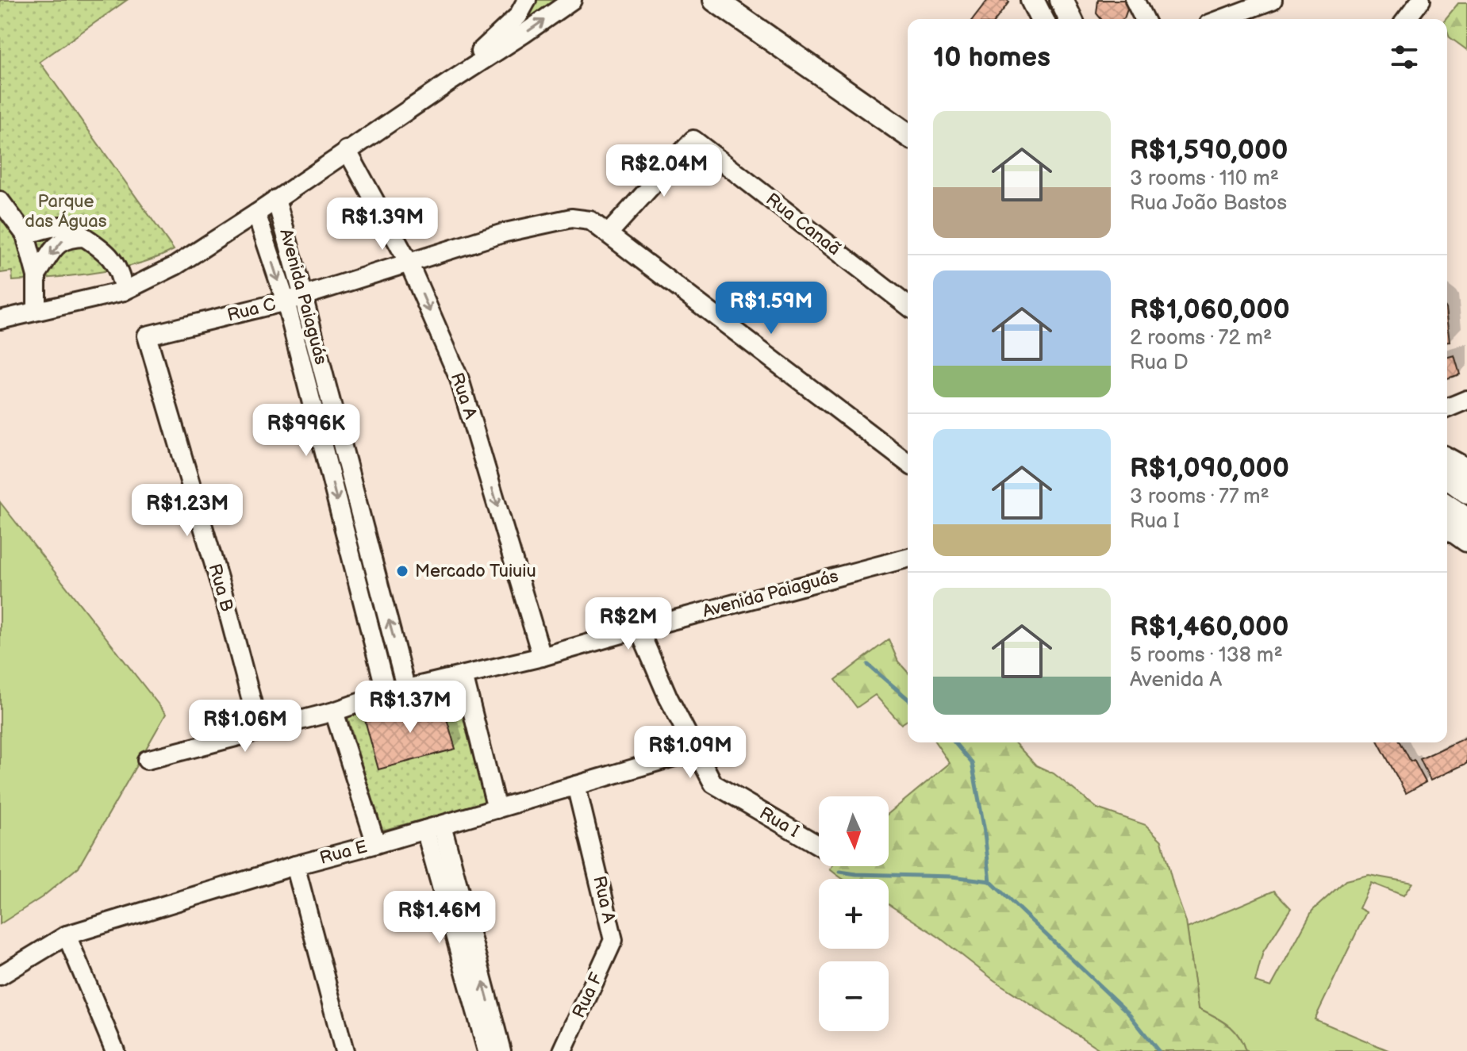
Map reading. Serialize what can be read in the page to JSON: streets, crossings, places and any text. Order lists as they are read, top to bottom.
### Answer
{
  "streets": {
    "street": [
      "Rua Canaã",
      "Avenida Paiaguás",
      "Rua C",
      "Rua A",
      "Rua B",
      "Rua I",
      "Rua E",
      "Rua F"
    ]
  },
  "crossings": [
    ["Rua Canaã", "Rua C"],
    ["Avenida Paiaguás", "Rua C"],
    ["Avenida Paiaguás", "Rua A"],
    ["Avenida Paiaguás", "Rua B"],
    ["Avenida Paiaguás", "Rua I"],
    ["Rua C", "Rua A"],
    ["Rua C", "Rua B"],
    ["Rua A", "Rua E"],
    ["Rua A", "Rua F"],
    ["Rua I", "Rua E"]
  ],
  "one_way": ["Rua A"],
  "parks": ["Parque das Águas"],
  "places": ["Mercado Tuiuiu"],
  "north": "bottom",
  "page": {
    "heading": "10 homes",
    "list": [
      {
        "name": "R$1,590,000",
        "note": "3 rooms · 110 m² · Rua João Bastos"
      },
      {
        "name": "R$1,060,000",
        "note": "2 rooms · 72 m² · Rua D"
      },
      {
        "name": "R$1,090,000",
        "note": "3 rooms · 77 m² · Rua I"
      },
      {
        "name": "R$1,460,000",
        "note": "5 rooms · 138 m² · Avenida A"
      }
    ],
    "price": [
      "R$2.04M",
      "R$1.39M",
      "R$1.59M",
      "R$996K",
      "R$1.23M",
      "R$2M",
      "R$1.37M",
      "R$1.06M",
      "R$1.09M",
      "R$1.46M"
    ],
    "map_buttons": ["+", "−"]
  }
}
